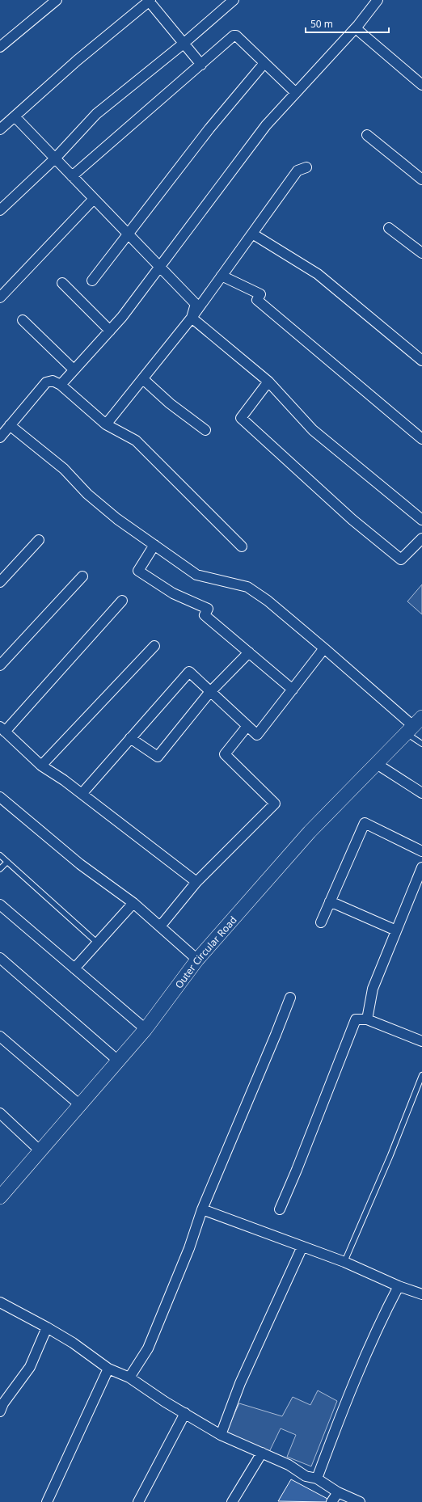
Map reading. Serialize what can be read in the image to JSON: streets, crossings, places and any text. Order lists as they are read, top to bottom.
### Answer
{
  "streets": {
    "main road": ["Outer Circular Road"]
  },
  "scale_bar": "50 m"
}
